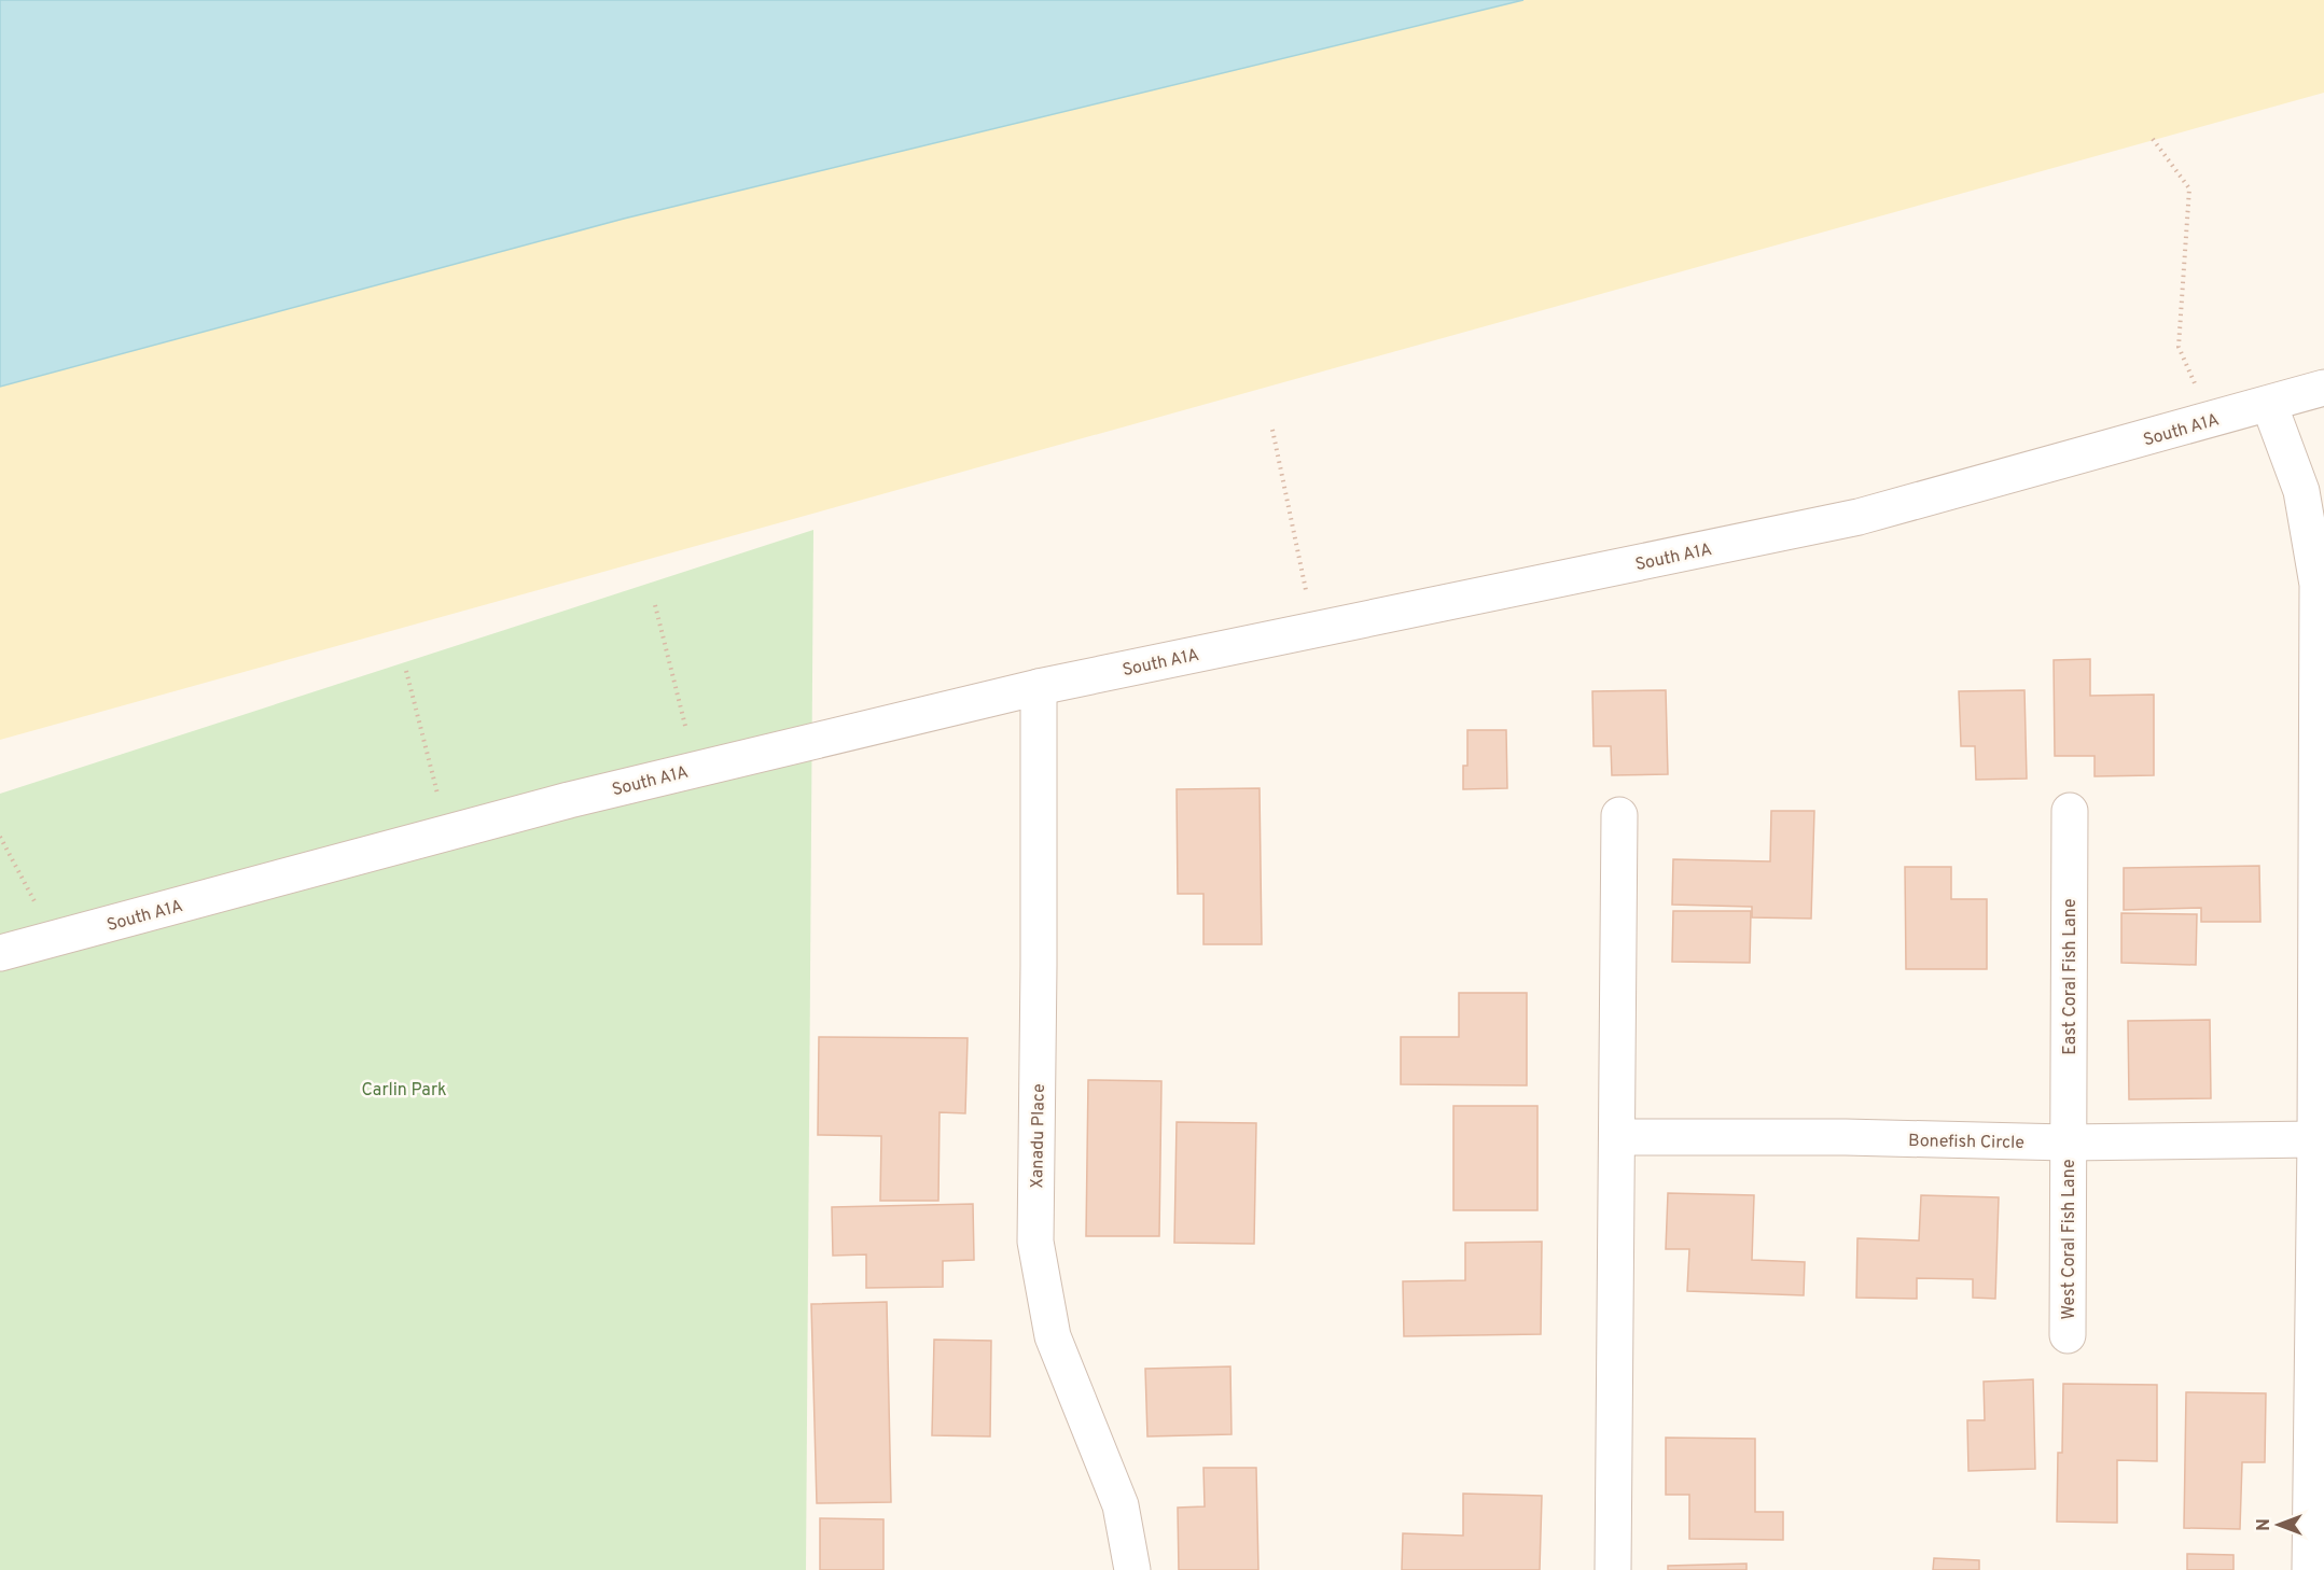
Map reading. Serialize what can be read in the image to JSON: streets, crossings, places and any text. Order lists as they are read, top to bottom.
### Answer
{
  "streets": {
    "street": [
      "South A1A",
      "East Coral Fish Lane",
      "Xanadu Place",
      "Bonefish Circle",
      "West Coral Fish Lane"
    ]
  },
  "crossings": [
    ["South A1A", "Xanadu Place"],
    ["East Coral Fish Lane", "Bonefish Circle"],
    ["East Coral Fish Lane", "West Coral Fish Lane"],
    ["Bonefish Circle", "West Coral Fish Lane"]
  ],
  "parks": ["Carlin Park"],
  "north": "left"
}
